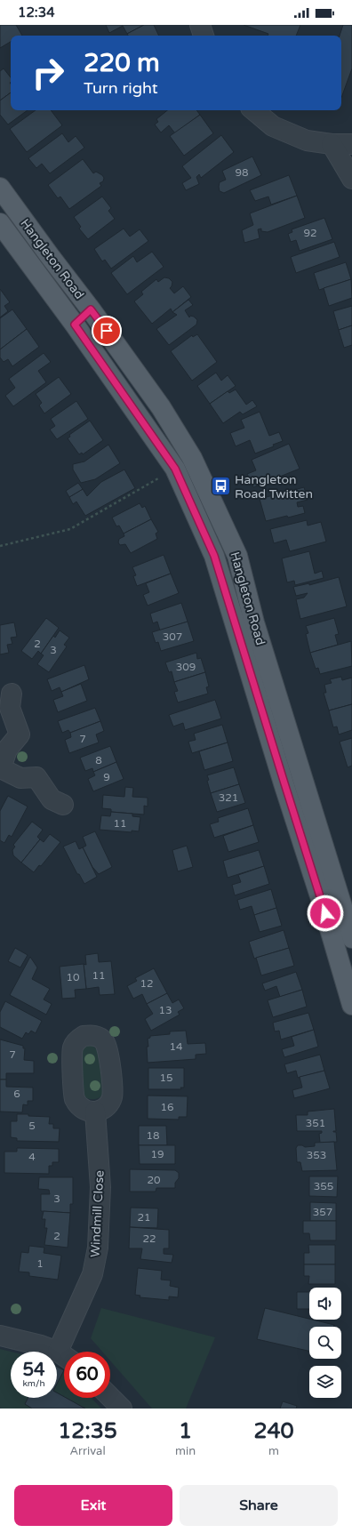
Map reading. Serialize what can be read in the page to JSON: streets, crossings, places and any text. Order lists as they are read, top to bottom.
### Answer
{
  "streets": {
    "main road": ["Hangleton Road"],
    "street": ["Windmill Close"]
  },
  "places": {
    "bus stop": ["Hangleton Road Twitten"]
  },
  "house_numbers": [
    "98",
    "92",
    "307",
    "2",
    "3",
    "309",
    "7",
    "8",
    "9",
    "321",
    "11",
    "11",
    "10",
    "12",
    "13",
    "14",
    "7",
    "15",
    "6",
    "16",
    "351",
    "5",
    "18",
    "19",
    "353",
    "4",
    "20",
    "355",
    "3",
    "357",
    "21",
    "2",
    "22",
    "1"
  ],
  "page": {
    "status": "12:34",
    "turn": ["220 m", "Turn right"],
    "speed": "54 km/h",
    "limit": "60",
    "eta": [
      "12:35",
      "Arrival",
      "1",
      "min",
      "240",
      "m"
    ],
    "buttons": ["Exit", "Share"]
  }
}
